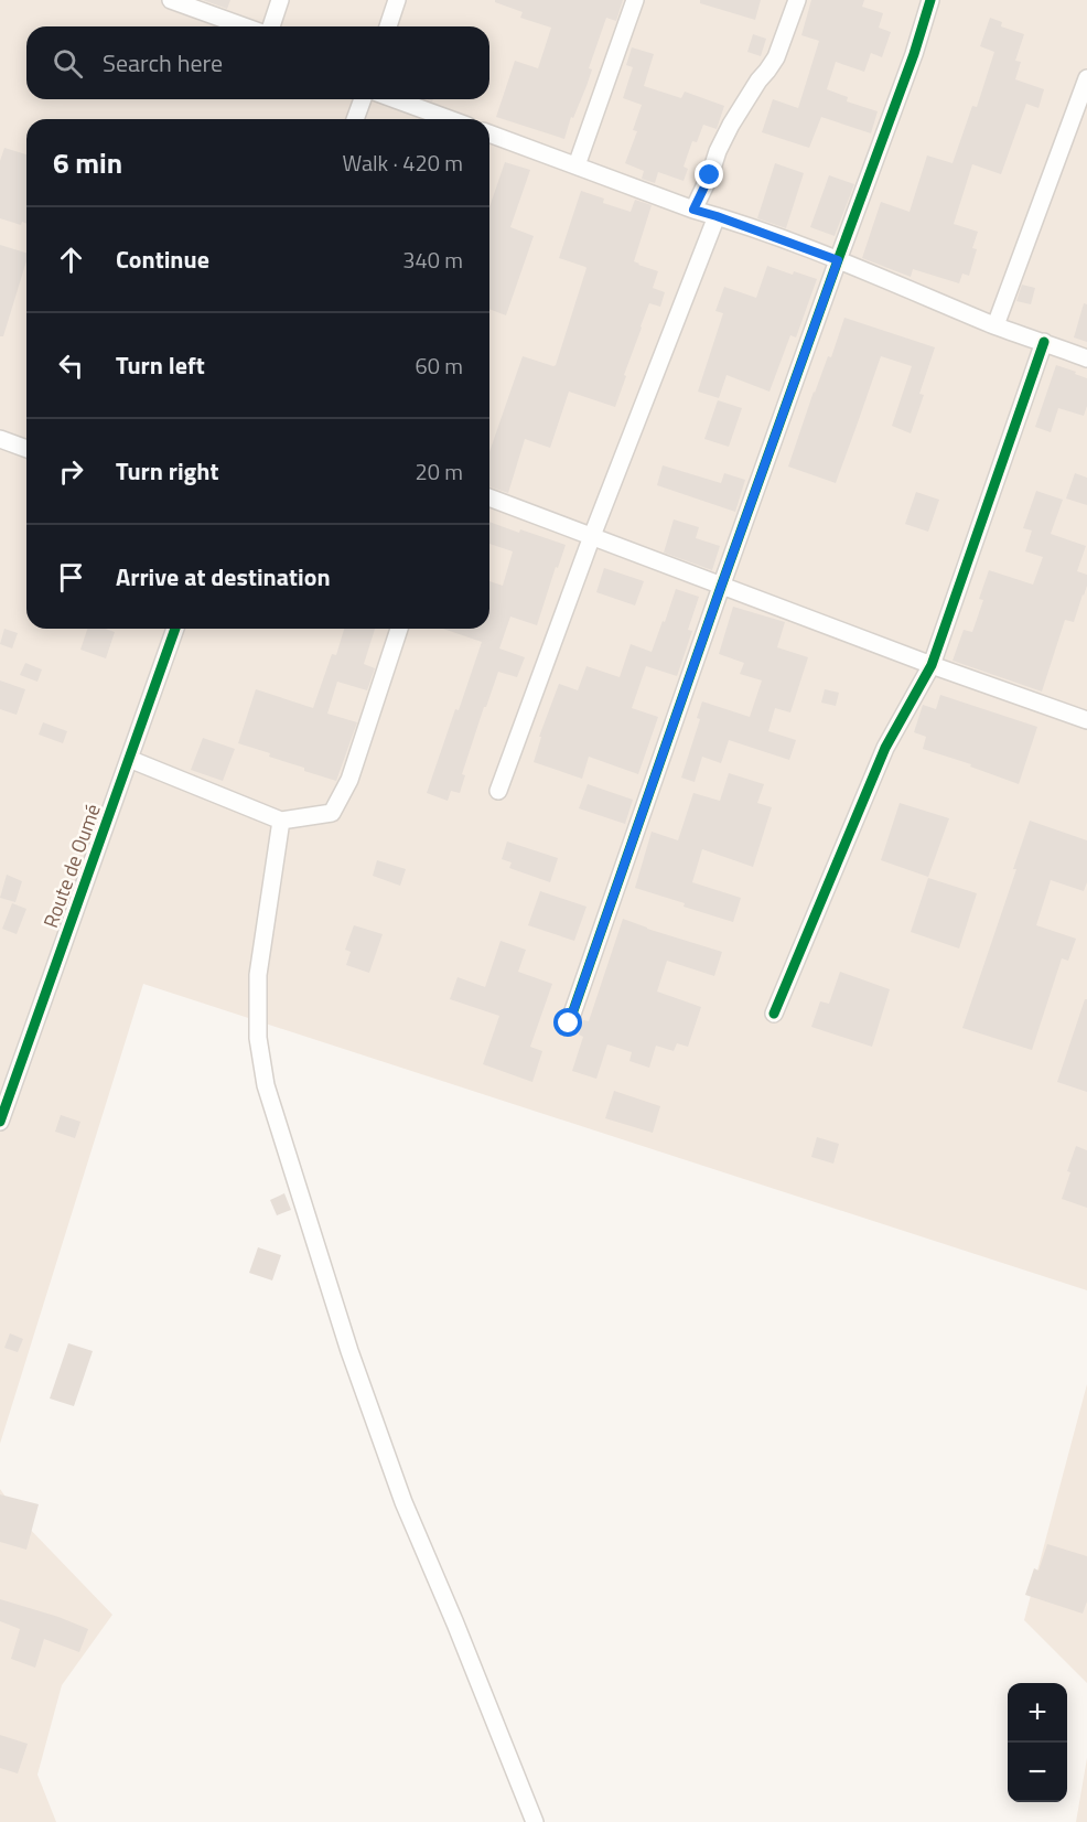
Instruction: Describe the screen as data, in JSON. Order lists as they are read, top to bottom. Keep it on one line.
{"streets":{"street":["Route de Oumé"]},"page":{"search":"Search here","heading":["6 min","Walk · 420 m"],"list":[["Continue","340 m"],["Turn left","60 m"],["Turn right","20 m"],"Arrive at destination"],"map_buttons":["+","−"]}}
